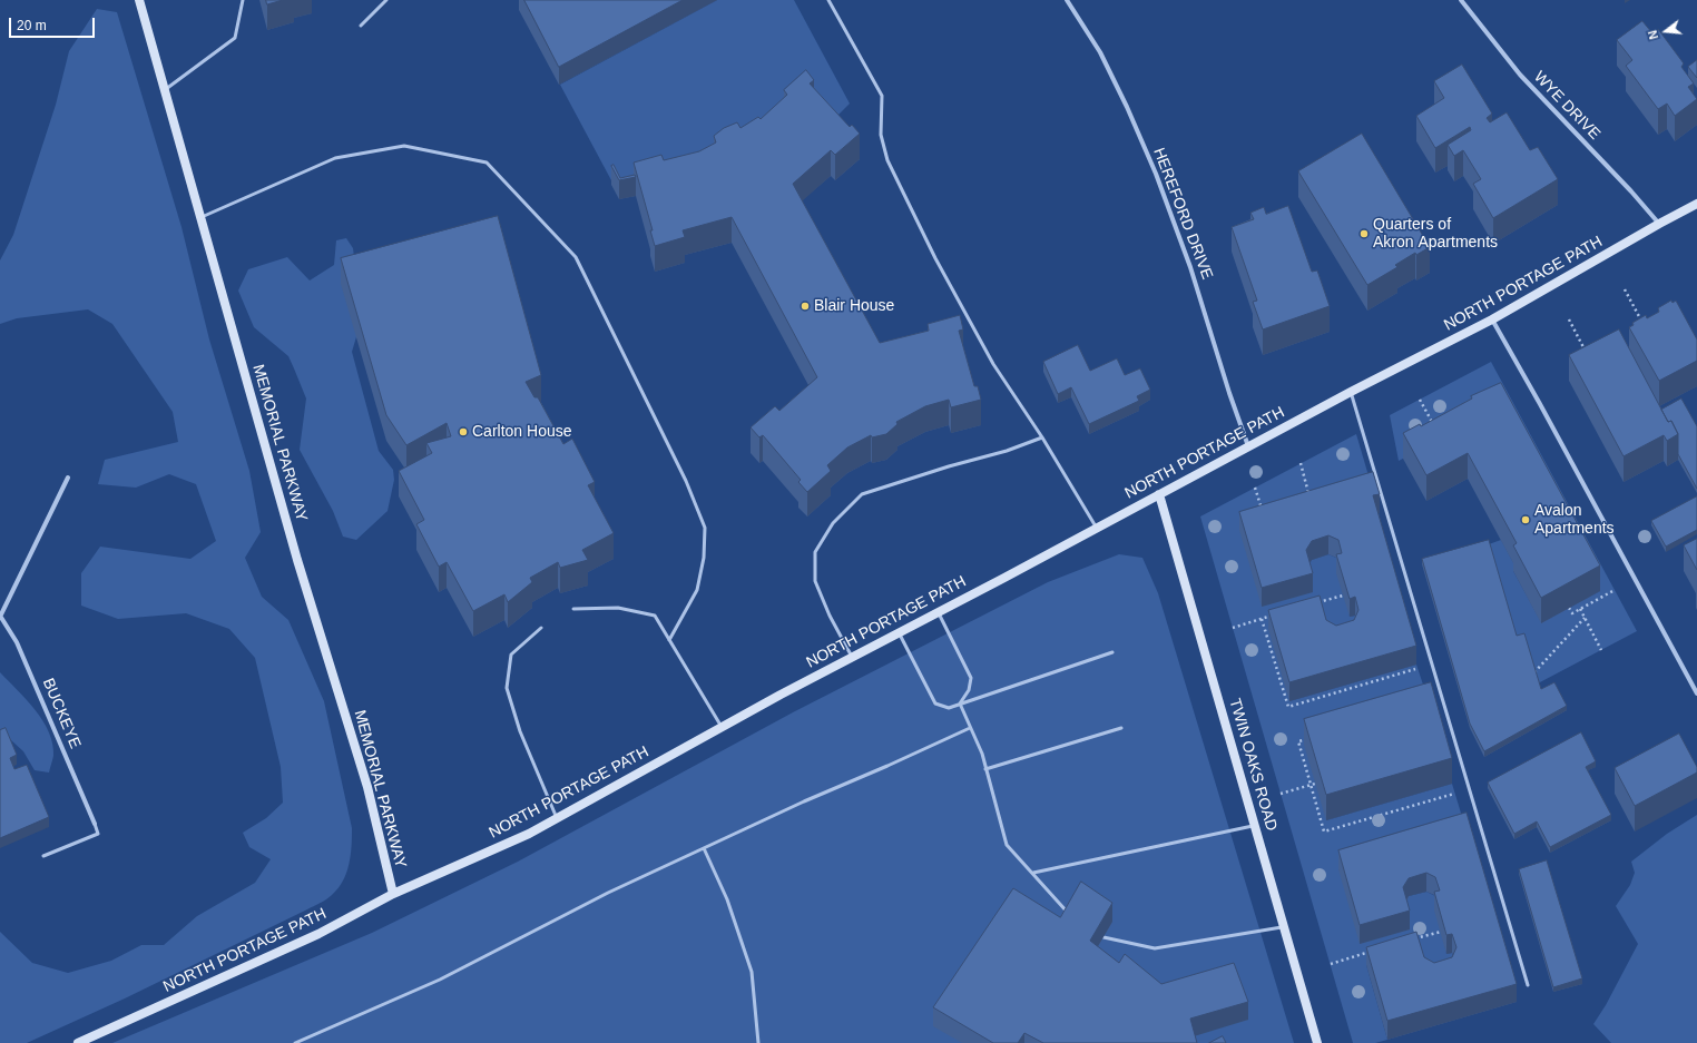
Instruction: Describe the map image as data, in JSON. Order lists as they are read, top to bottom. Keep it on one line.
{"streets":{"main road":["NORTH PORTAGE PATH","MEMORIAL PARKWAY","TWIN OAKS ROAD"],"street":["WYE DRIVE","HEREFORD DRIVE","BUCKEYE"]},"crossings":[["WYE DRIVE","NORTH PORTAGE PATH"],["HEREFORD DRIVE","NORTH PORTAGE PATH"],["NORTH PORTAGE PATH","MEMORIAL PARKWAY"],["NORTH PORTAGE PATH","TWIN OAKS ROAD"]],"places":["Quarters of Akron Apartments","Blair House","Carlton House","Avalon Apartments"],"scale_bar":"20 m","north":"left"}
